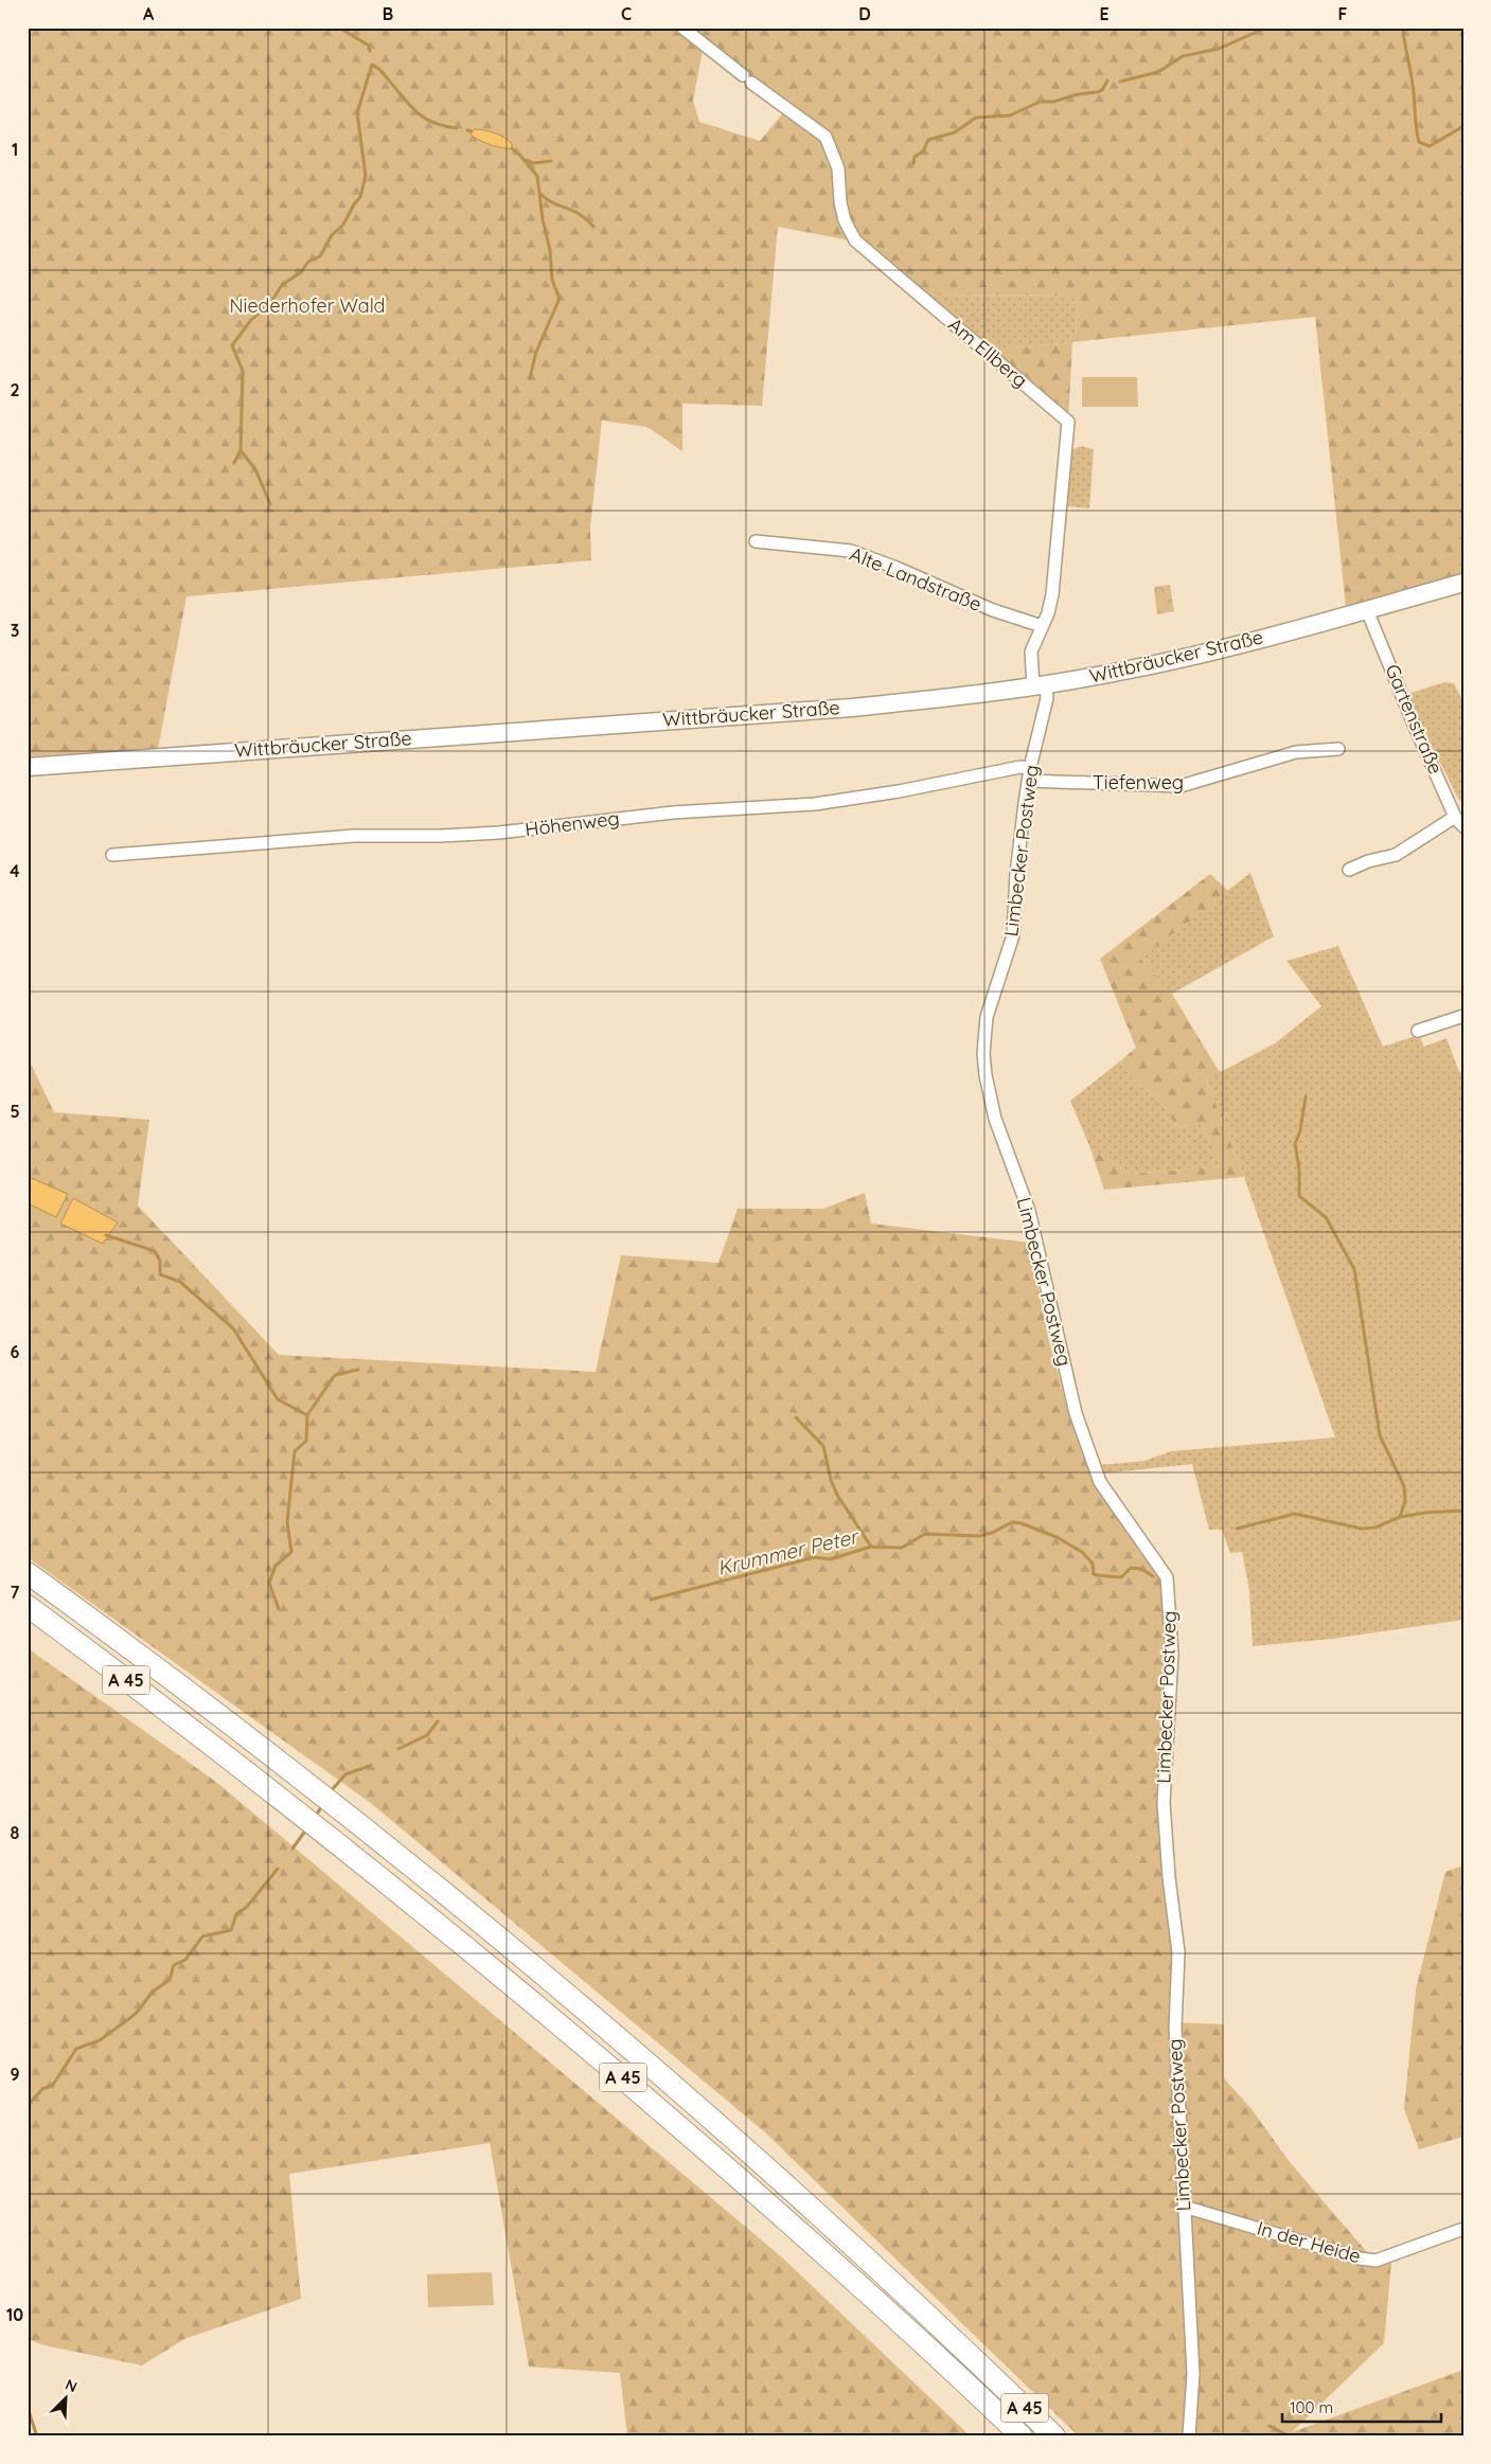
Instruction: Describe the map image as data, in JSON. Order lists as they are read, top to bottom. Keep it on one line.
{"streets":{"highway":["A 45"],"main road":["Wittbräucker Straße"],"street":["Am Ellberg","Alte Landstraße","Gartenstraße","Tiefenweg","Höhenweg","Limbecker Postweg","In der Heide"]},"crossings":[["Am Ellberg","Alte Landstraße"],["Am Ellberg","Wittbräucker Straße"],["Am Ellberg","Limbecker Postweg"],["Wittbräucker Straße","Gartenstraße"],["Wittbräucker Straße","Limbecker Postweg"],["Tiefenweg","Limbecker Postweg"],["Höhenweg","Limbecker Postweg"],["Limbecker Postweg","In der Heide"]],"water":["Krummer Peter"],"parks":["Niederhofer Wald"],"scale_bar":"100 m","north":"top right","grid":{"columns":["A","B","C","D","E","F"],"rows":["1","2","3","4","5","6","7","8","9","10"]}}
